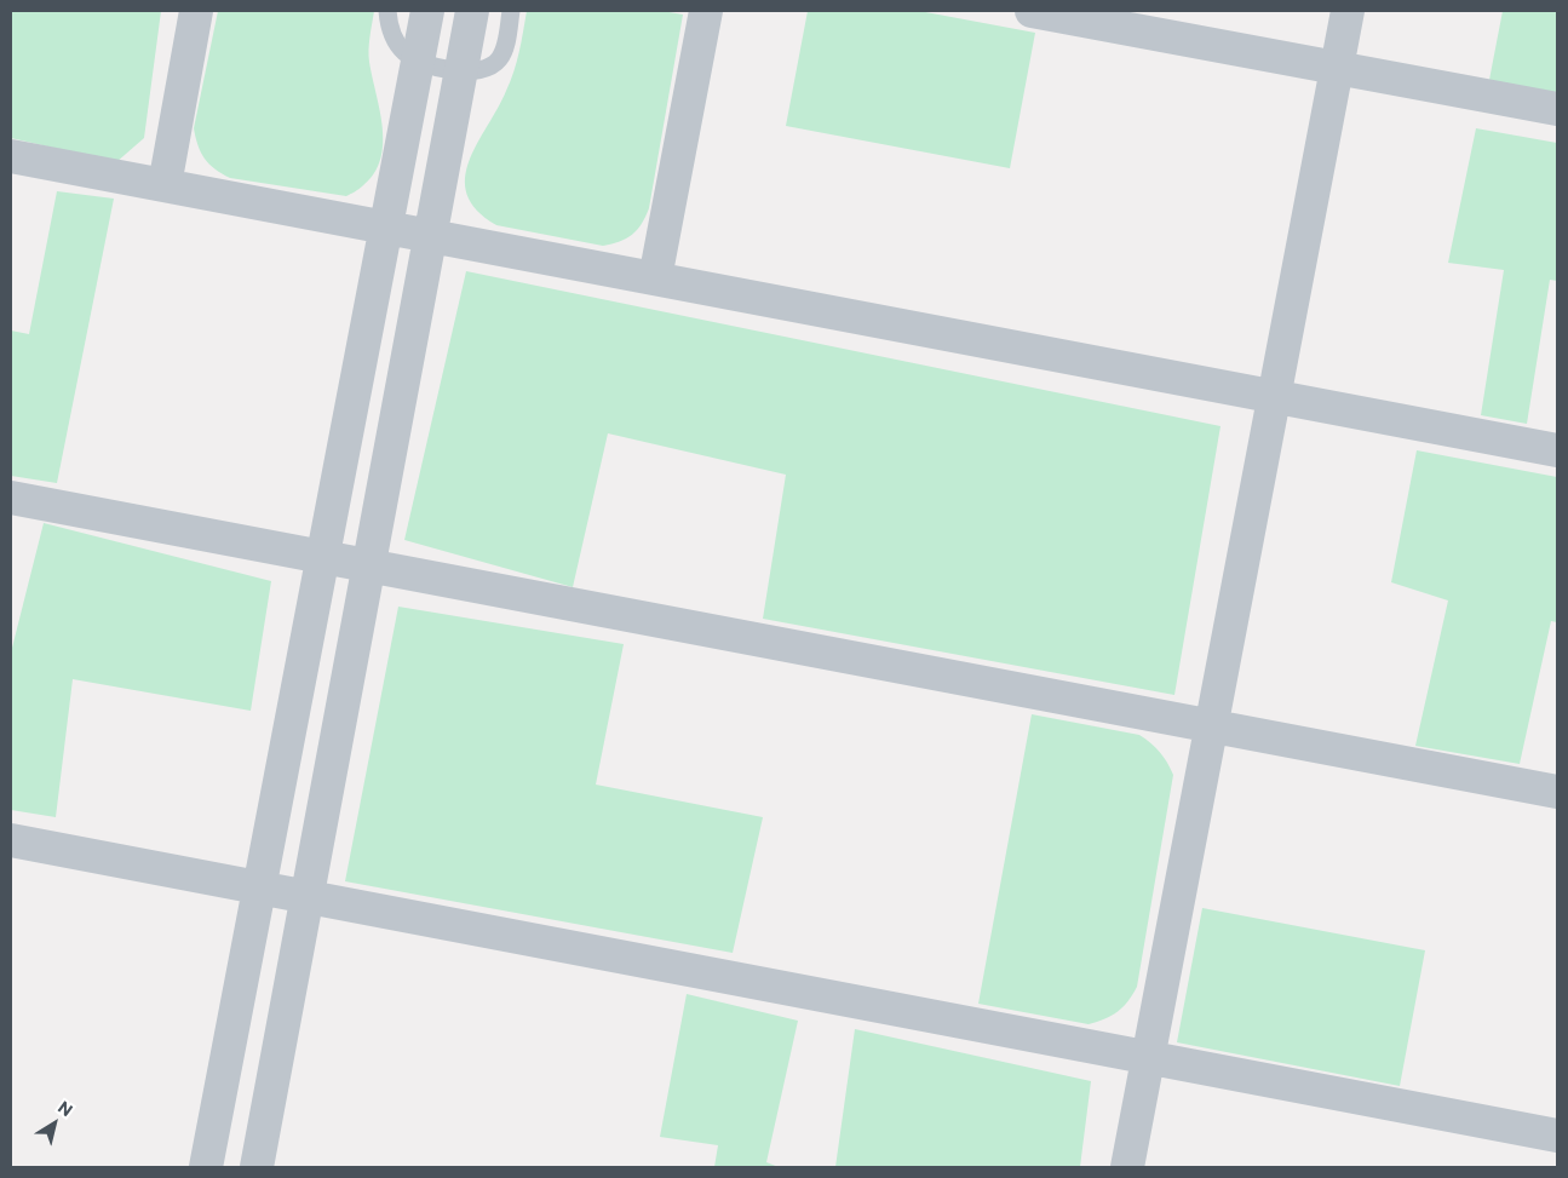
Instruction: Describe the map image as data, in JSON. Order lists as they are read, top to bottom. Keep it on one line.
{"north":"top right"}
